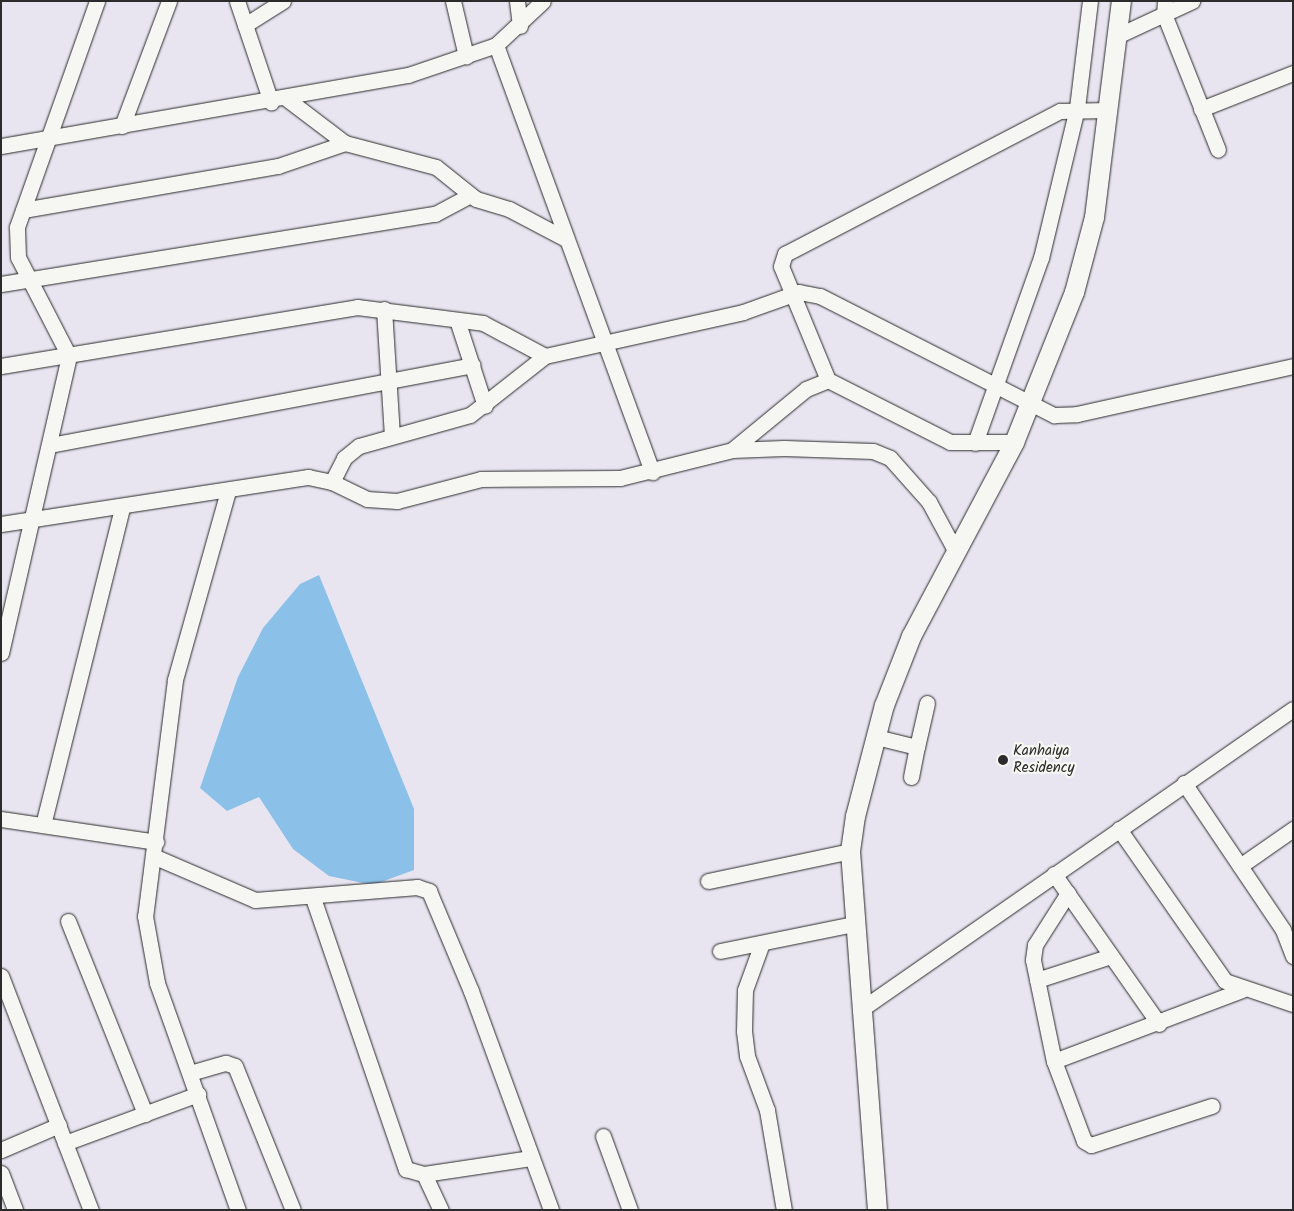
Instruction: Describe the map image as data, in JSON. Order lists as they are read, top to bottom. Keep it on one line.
{"places":["Kanhaiya Residency"]}
